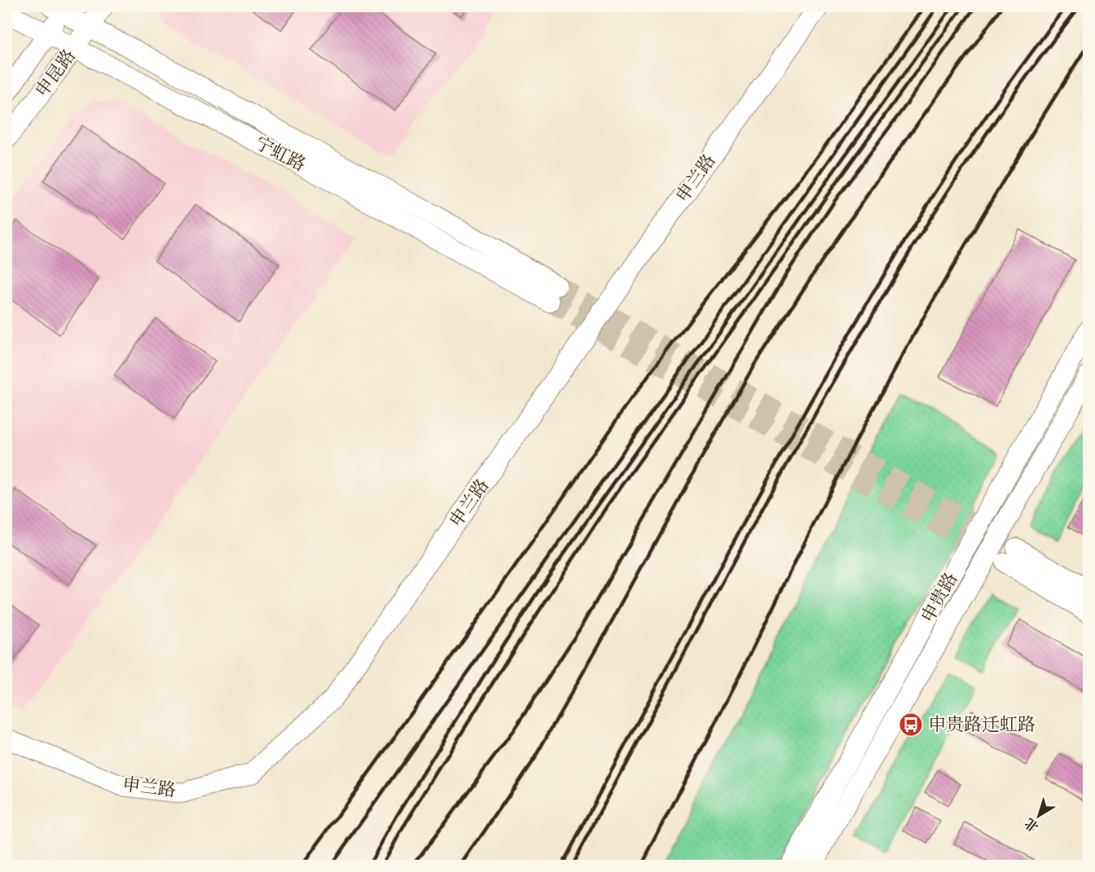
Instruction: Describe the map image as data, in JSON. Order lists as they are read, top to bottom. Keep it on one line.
{"streets":{"main road":["申昆路","宁虹路","申兰路","申贵路"]},"crossings":[["申昆路","宁虹路"]],"places":{"bus stop":["申贵路迁虹路"]},"north":"bottom left"}
